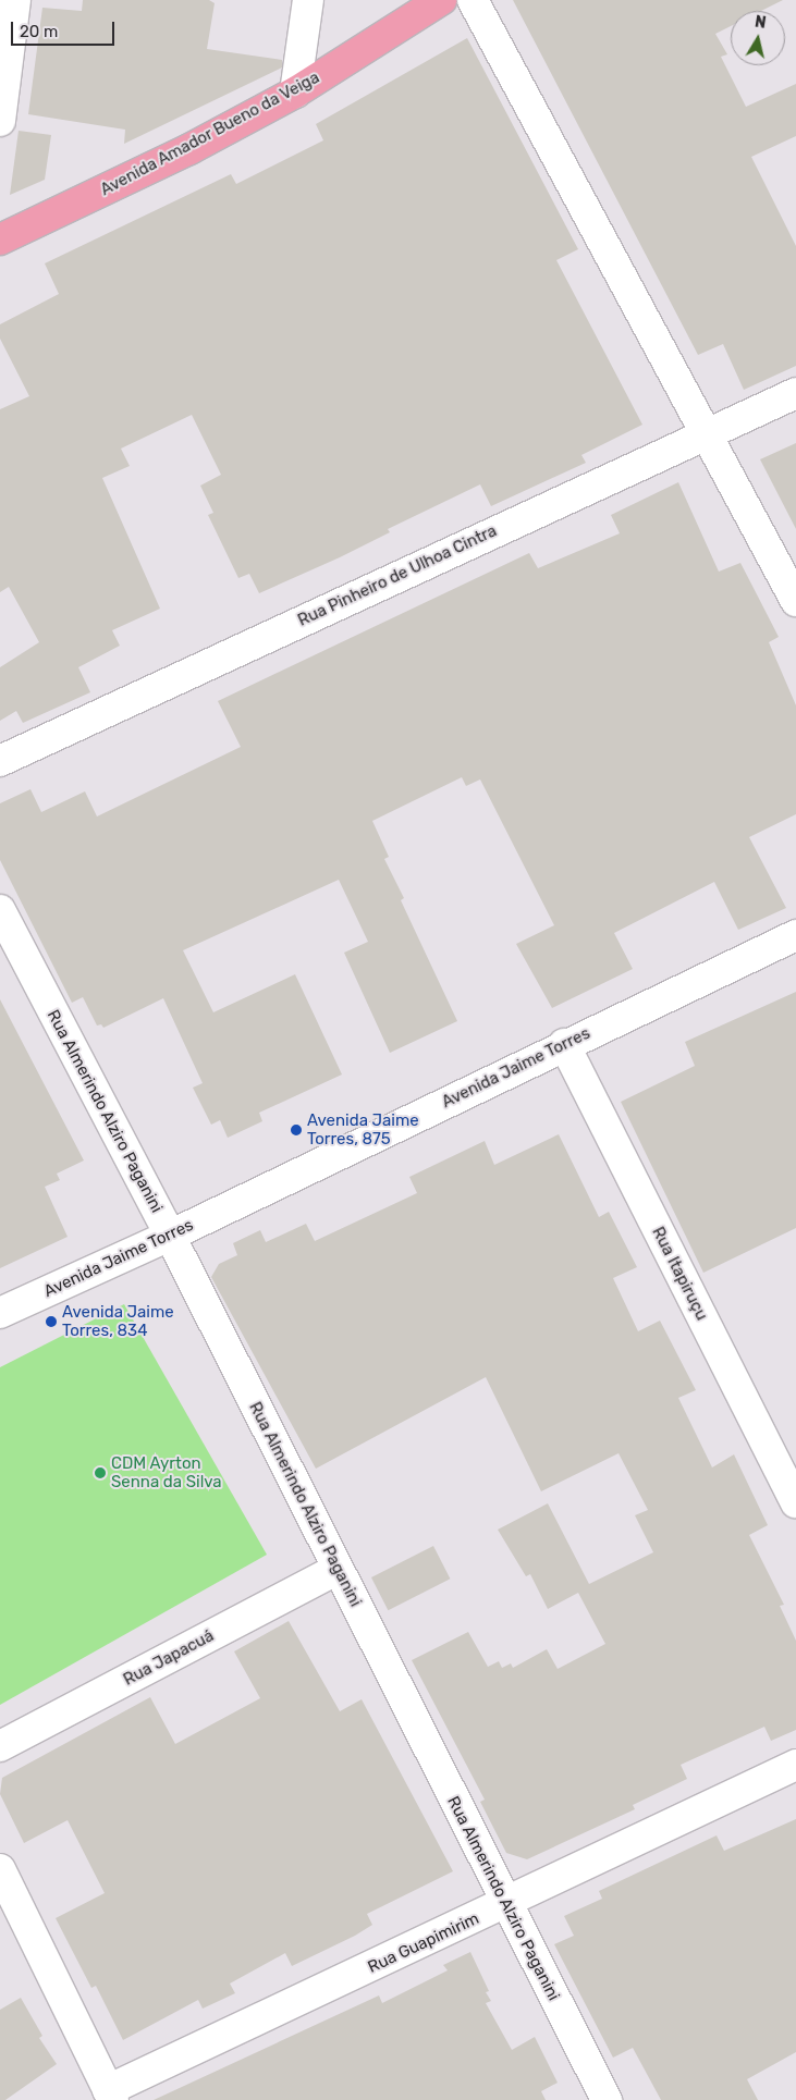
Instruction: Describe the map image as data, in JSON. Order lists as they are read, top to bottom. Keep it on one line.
{"streets":{"main road":["Avenida Amador Bueno da Veiga"],"street":["Rua Pinheiro de Ulhoa Cintra","Avenida Jaime Torres","Rua Almerindo Alziro Paganini","Rua Itapiruçu","Rua Japacuá","Rua Guapimirim"]},"crossings":[["Avenida Jaime Torres","Rua Almerindo Alziro Paganini"],["Avenida Jaime Torres","Rua Itapiruçu"],["Rua Almerindo Alziro Paganini","Rua Japacuá"],["Rua Almerindo Alziro Paganini","Rua Guapimirim"]],"places":["Avenida Jaime Torres, 875","Avenida Jaime Torres, 834","CDM Ayrton Senna da Silva"],"scale_bar":"20 m","north":"top"}
